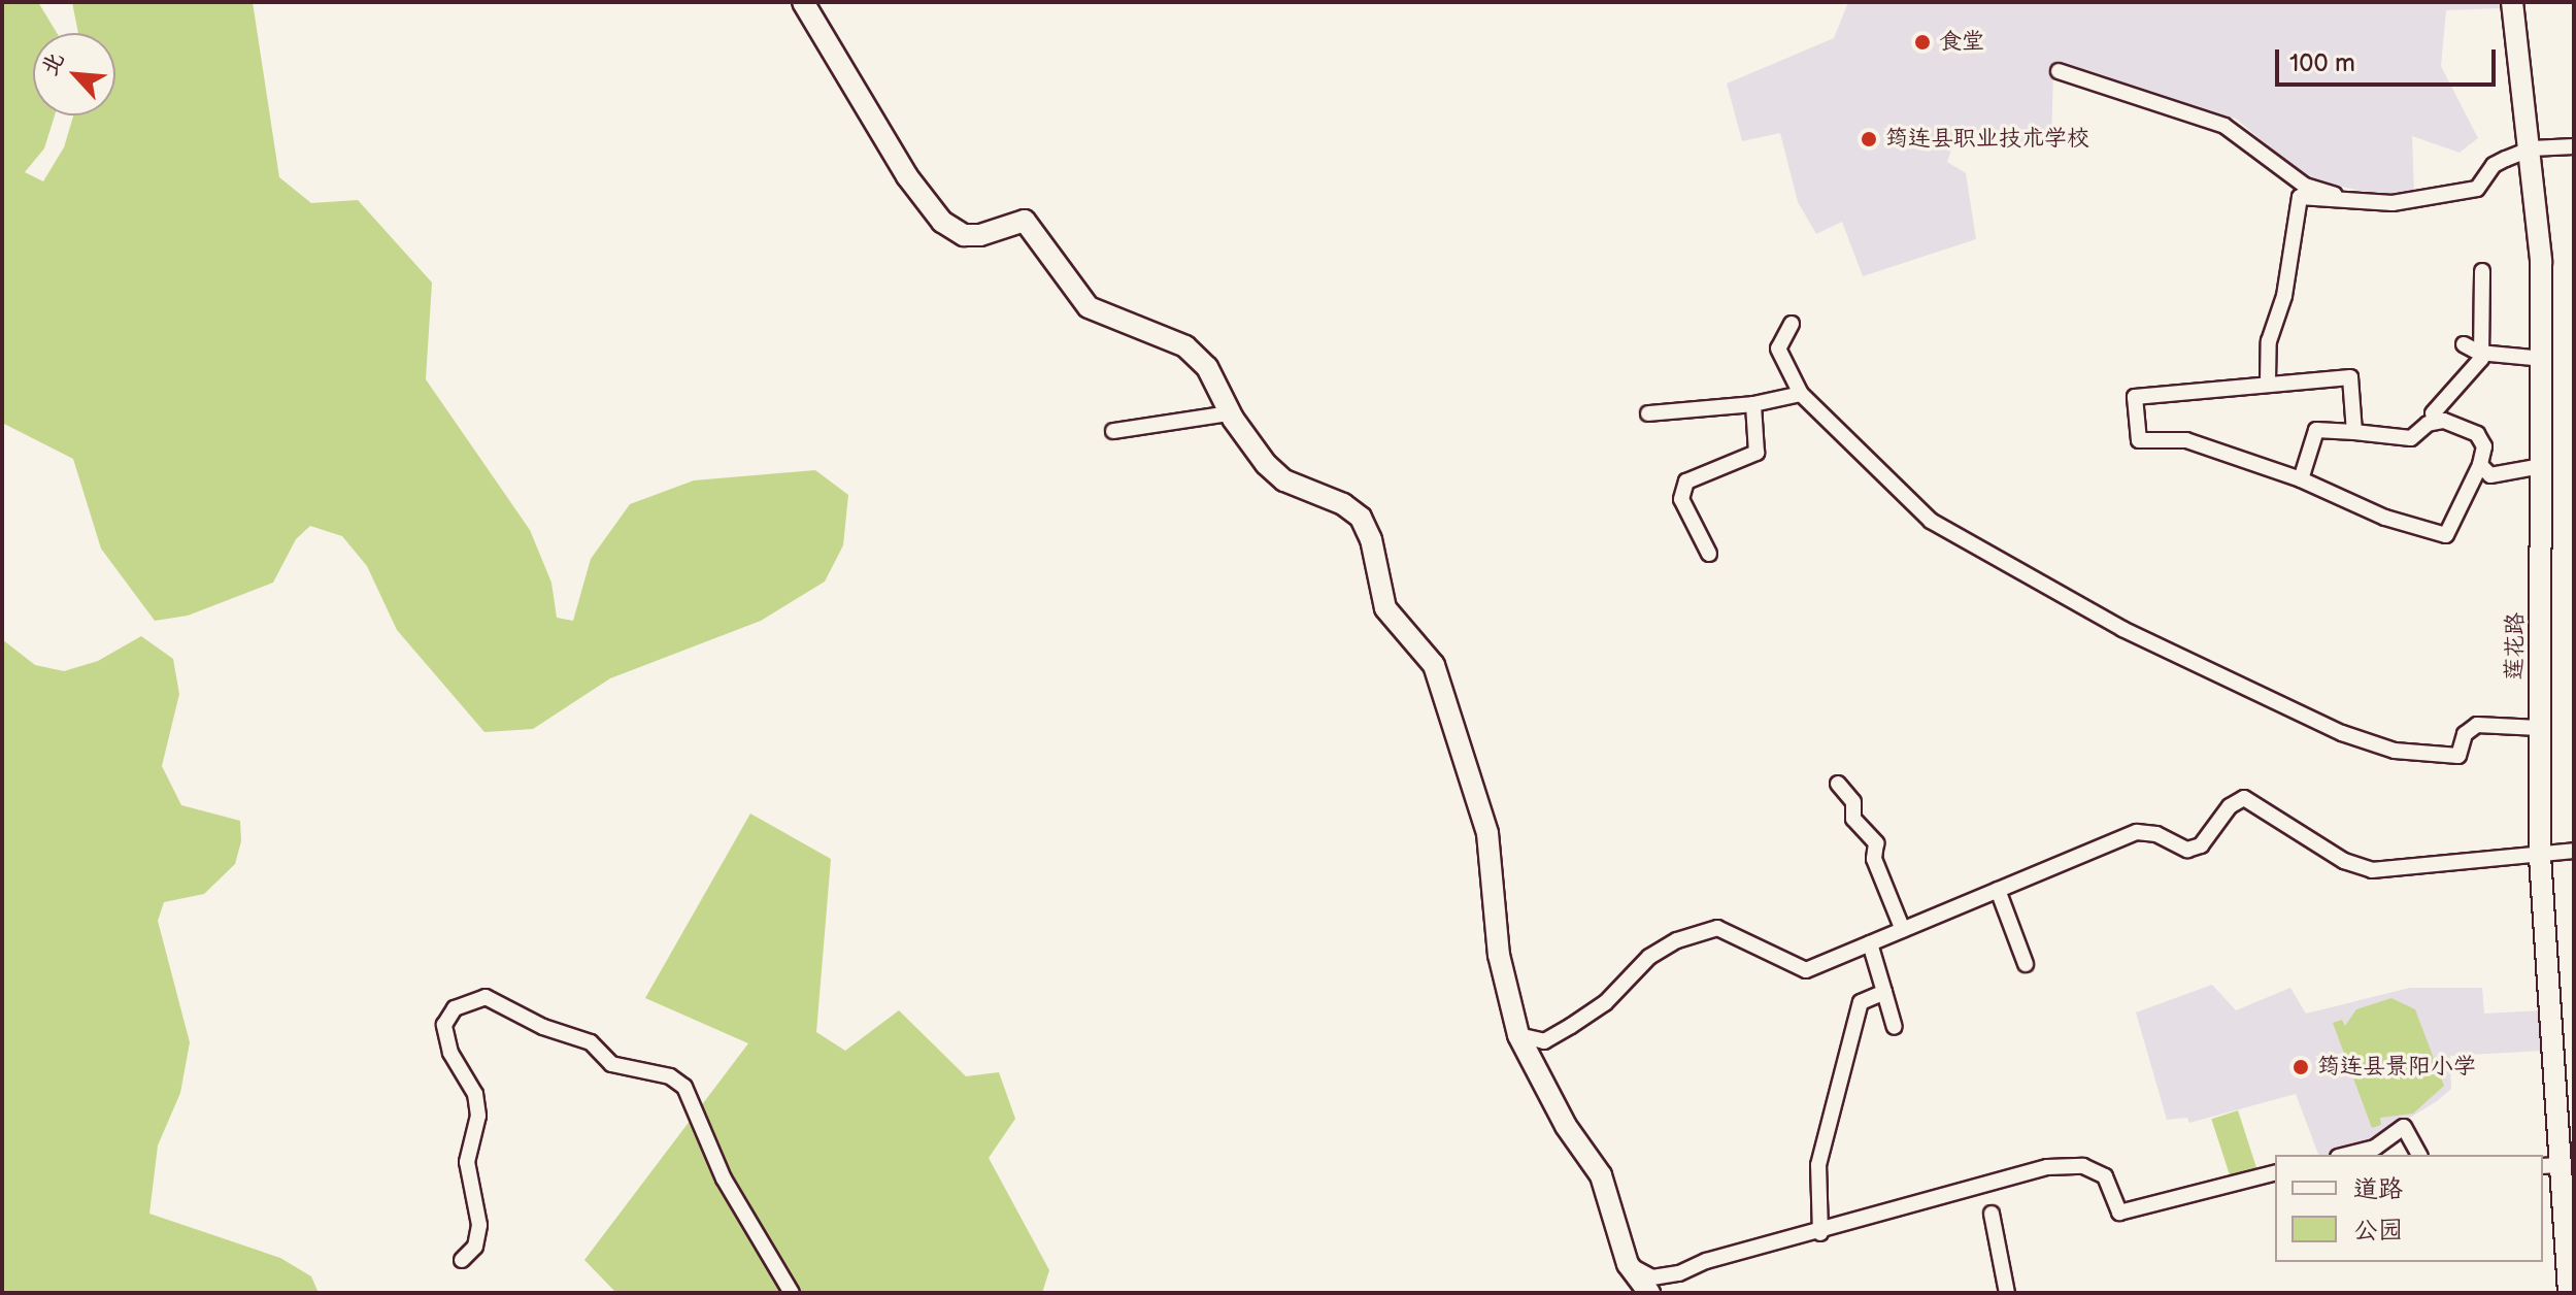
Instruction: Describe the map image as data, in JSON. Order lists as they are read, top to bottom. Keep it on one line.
{"streets":{"street":["莲花路"]},"places":["食堂","筠连县职业技术学校","筠连县景阳小学"],"legend":["道路","公园"],"scale_bar":"100 m","north":"top left"}
